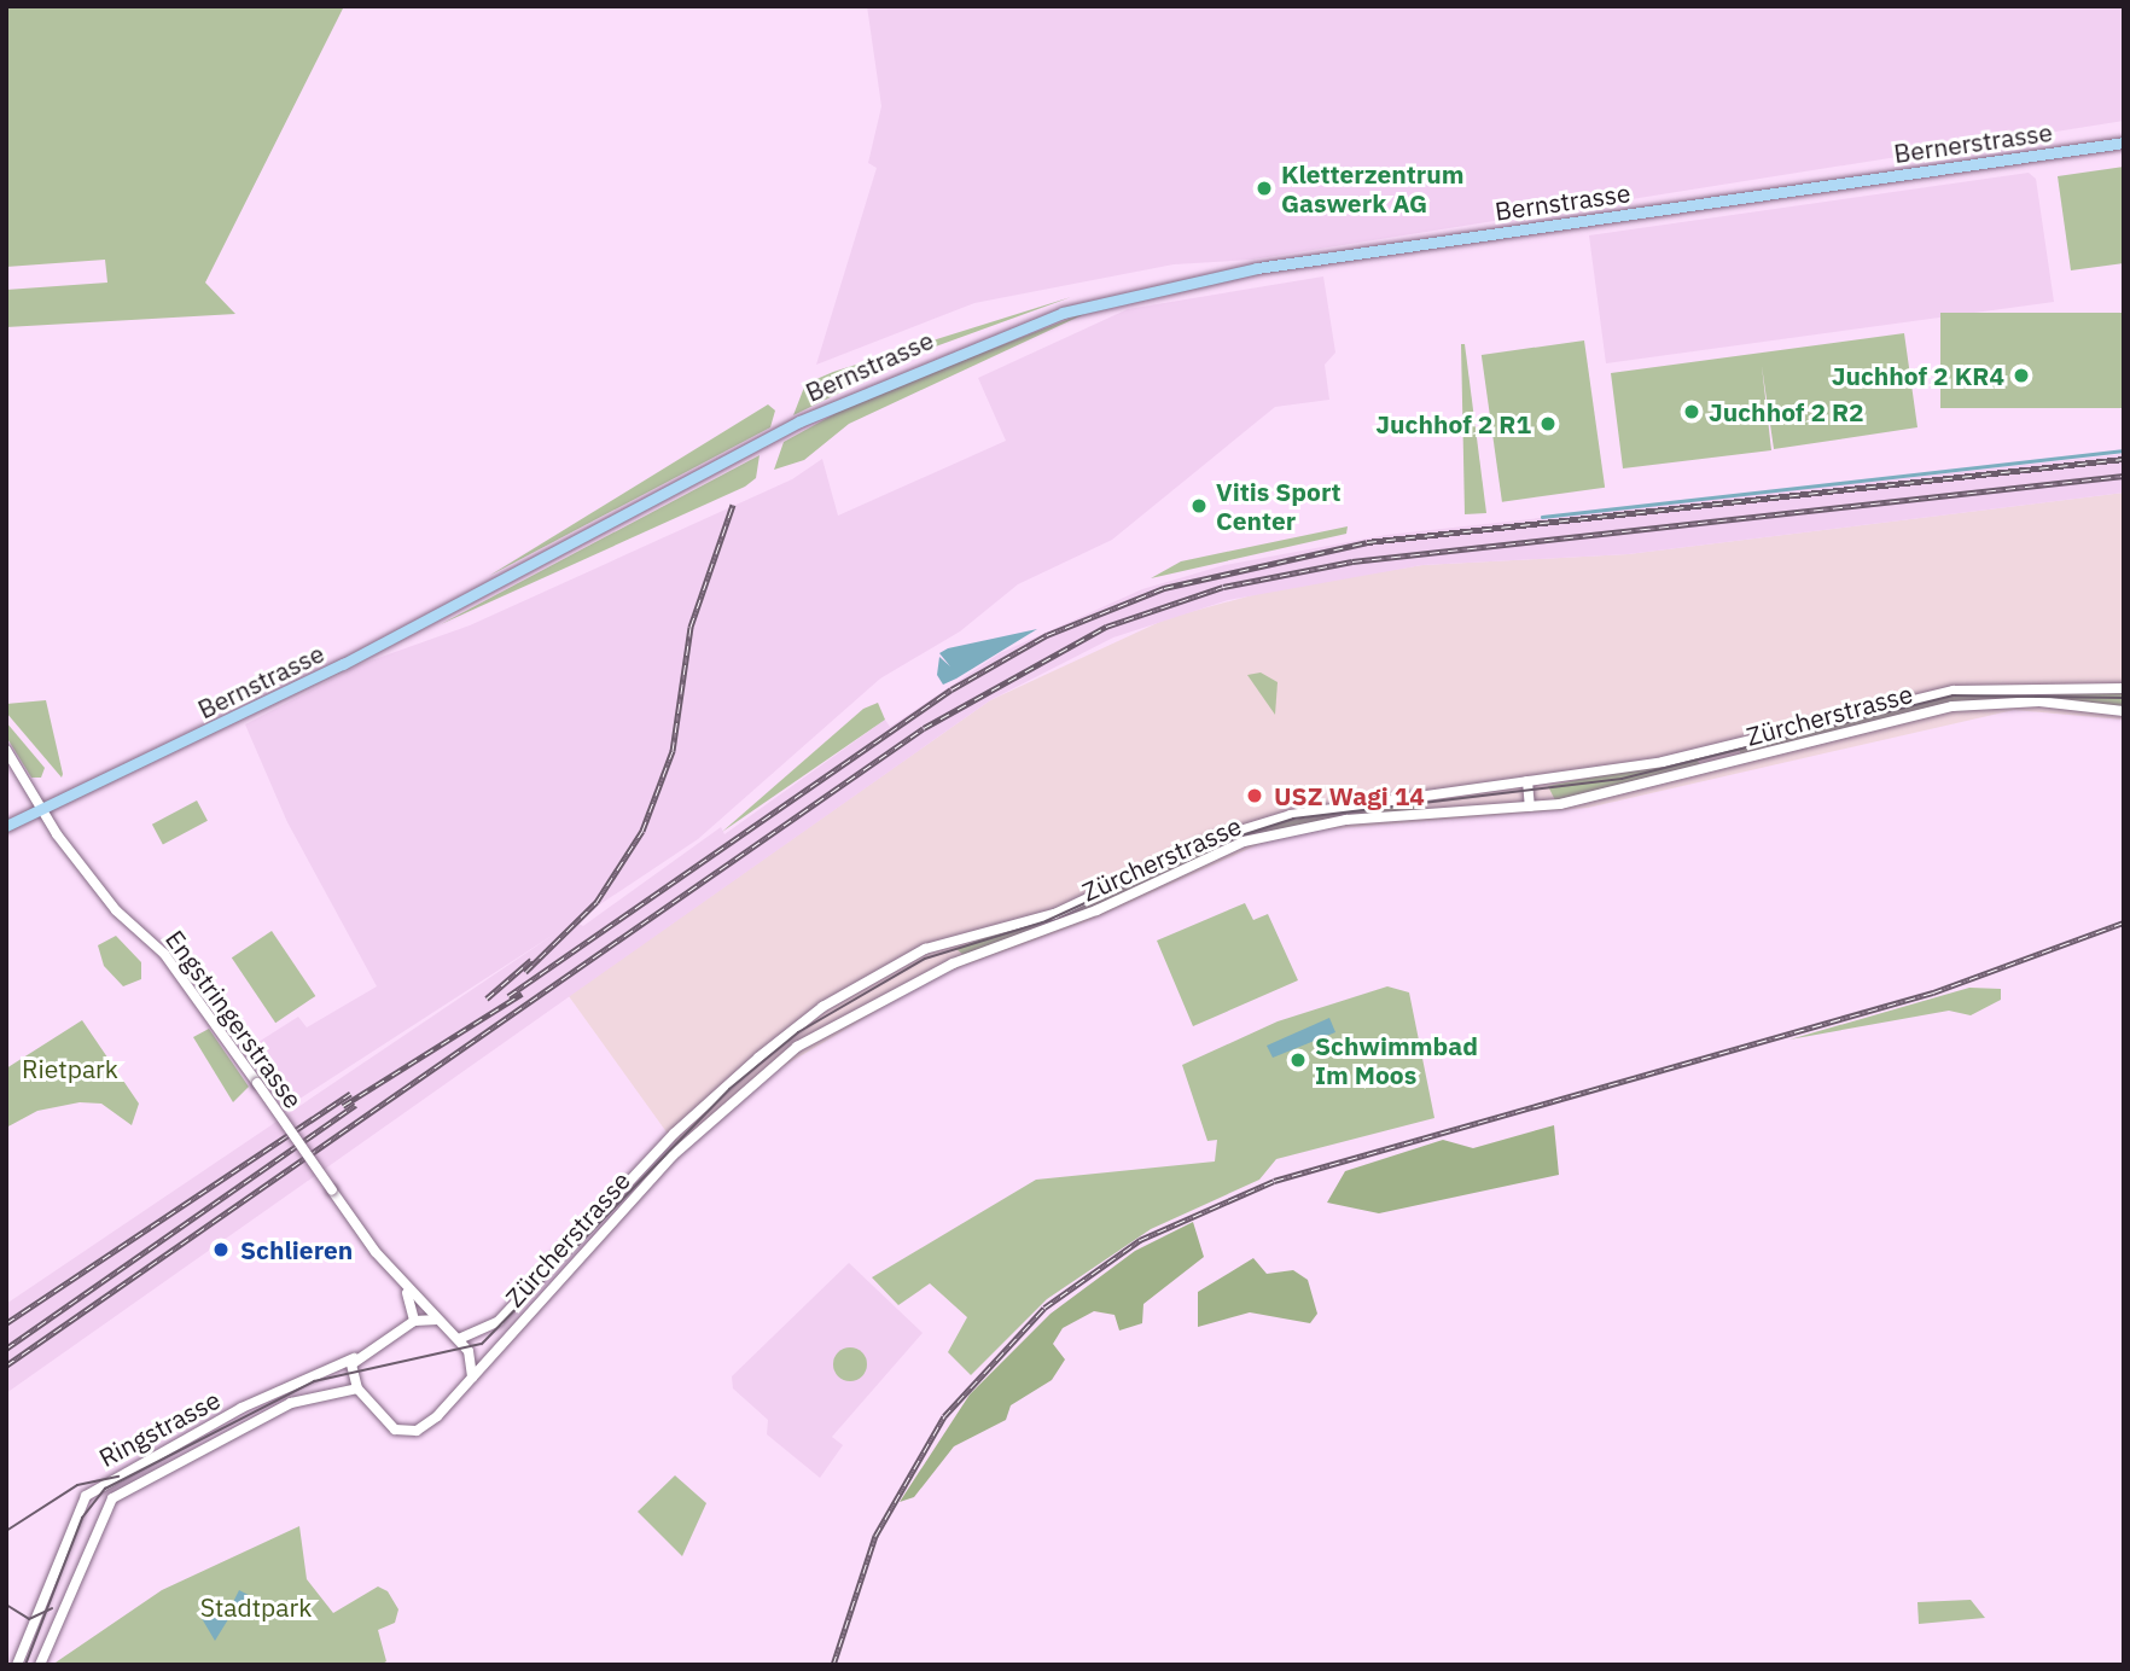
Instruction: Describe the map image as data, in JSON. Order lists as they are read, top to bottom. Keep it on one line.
{"streets":{"main road":["Bernerstrasse","Bernstrasse","Zürcherstrasse","Engstringerstrasse","Ringstrasse"]},"crossings":[["Bernerstrasse","Bernstrasse"],["Bernstrasse","Engstringerstrasse"],["Zürcherstrasse","Engstringerstrasse"],["Zürcherstrasse","Ringstrasse"],["Engstringerstrasse","Ringstrasse"]],"parks":["Rietpark","Stadtpark"],"places":["Kletterzentrum Gaswerk AG","Juchhof 2 KR4","Juchhof 2 R2","Juchhof 2 R1","Vitis Sport Center","USZ Wagi 14","Schwimmbad Im Moos","Schlieren"]}
